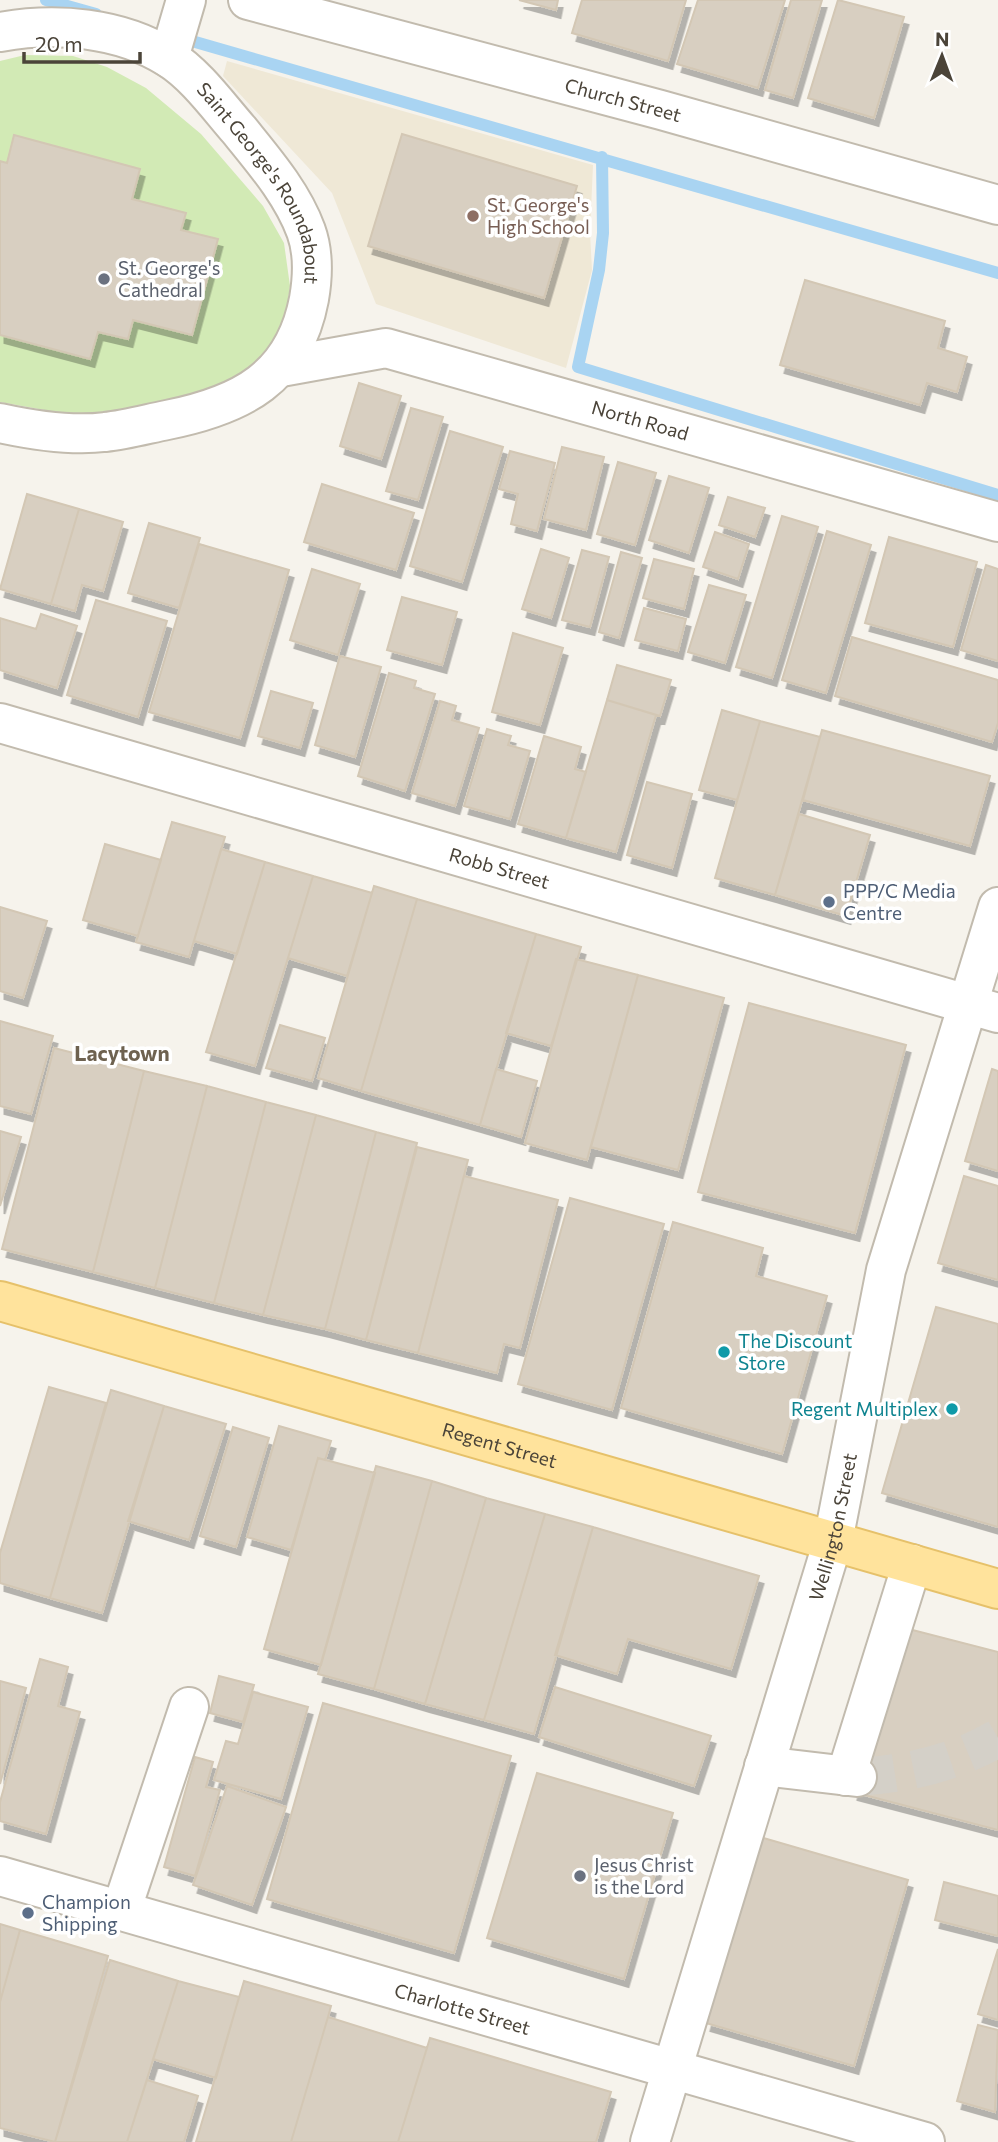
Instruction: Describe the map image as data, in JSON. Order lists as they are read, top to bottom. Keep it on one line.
{"streets":{"main road":["Regent Street"],"street":["Church Street","Saint George's Roundabout","North Road","Robb Street","Wellington Street","Charlotte Street"]},"crossings":[["Saint George's Roundabout","North Road"],["Robb Street","Wellington Street"],["Regent Street","Wellington Street"],["Wellington Street","Charlotte Street"]],"districts":["Lacytown"],"places":["St. George's High School","St. George's Cathedral","PPP/C Media Centre","The Discount Store","Regent Multiplex","Jesus Christ is the Lord","Champion Shipping"],"scale_bar":"20 m","north":"top"}
